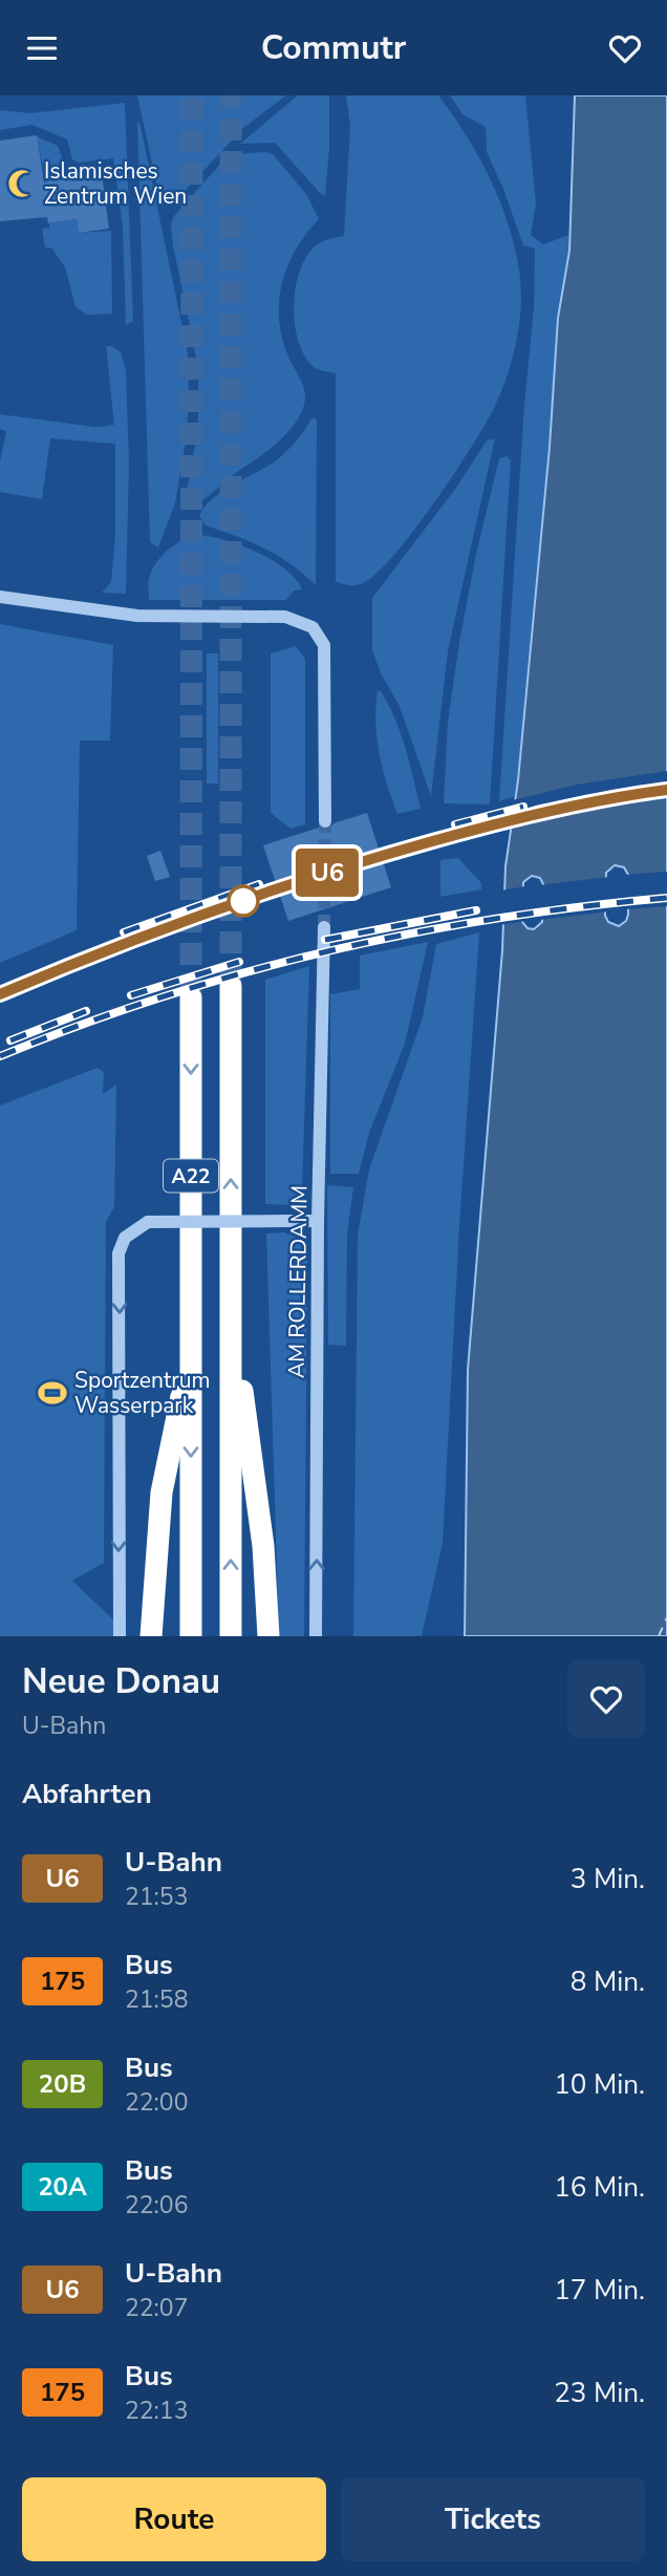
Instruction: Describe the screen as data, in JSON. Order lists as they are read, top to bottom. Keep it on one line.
{"streets":{"highway":["A22"],"street":["AM ROLLERDAMM"]},"one_way":["AM ROLLERDAMM"],"places":{"mosque":["Islamisches Zentrum Wien"],"sports":["Sportzentrum Wasserpark"]},"lines":["metro line U6"],"page":{"header":"Commutr","on_map":"U6","heading":[["Neue Donau","U-Bahn"],"Abfahrten"],"list":[{"mark":"U6","name":"U-Bahn","note":"21:53","value":"3 Min."},{"mark":"175","name":"Bus","note":"21:58","value":"8 Min."},{"mark":"20B","name":"Bus","note":"22:00","value":"10 Min."},{"mark":"20A","name":"Bus","note":"22:06","value":"16 Min."},{"mark":"U6","name":"U-Bahn","note":"22:07","value":"17 Min."},{"mark":"175","name":"Bus","note":"22:13","value":"23 Min."}],"buttons":["Route","Tickets"]}}
